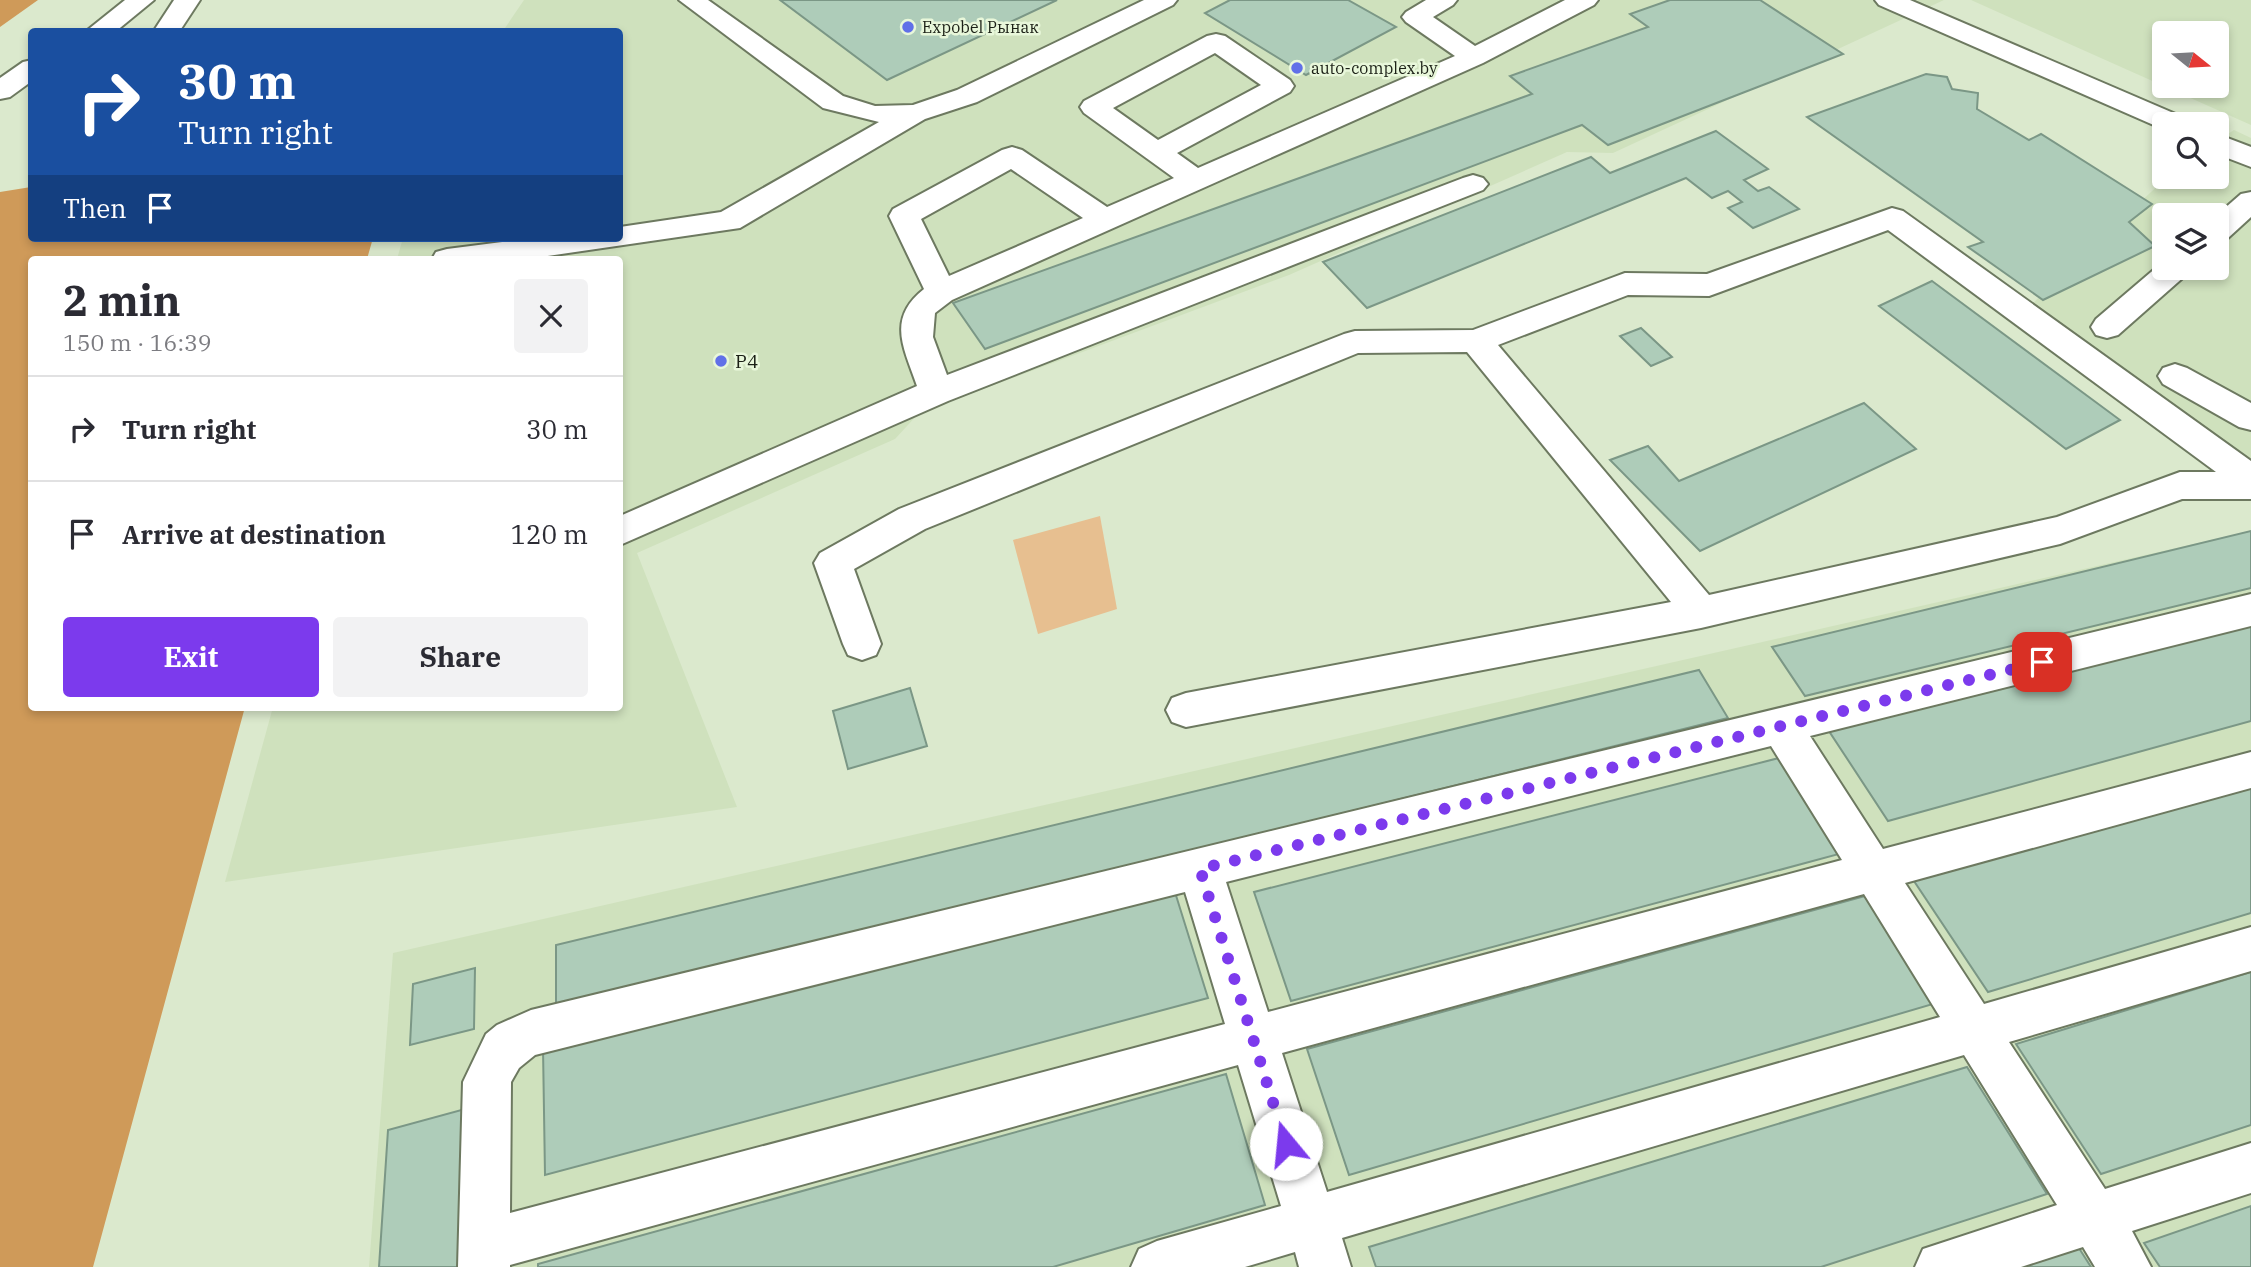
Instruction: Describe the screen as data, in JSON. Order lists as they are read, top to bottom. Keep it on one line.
{"places":["Expobel Рынак","auto-complex.by","P4"],"north":"right","page":{"turn":["30 m","Turn right"],"then":"Then","heading":["2 min","150 m · 16:39"],"list":[{"name":"Turn right","value":"30 m"},{"name":"Arrive at destination","value":"120 m"}],"buttons":["Exit","Share"]}}
